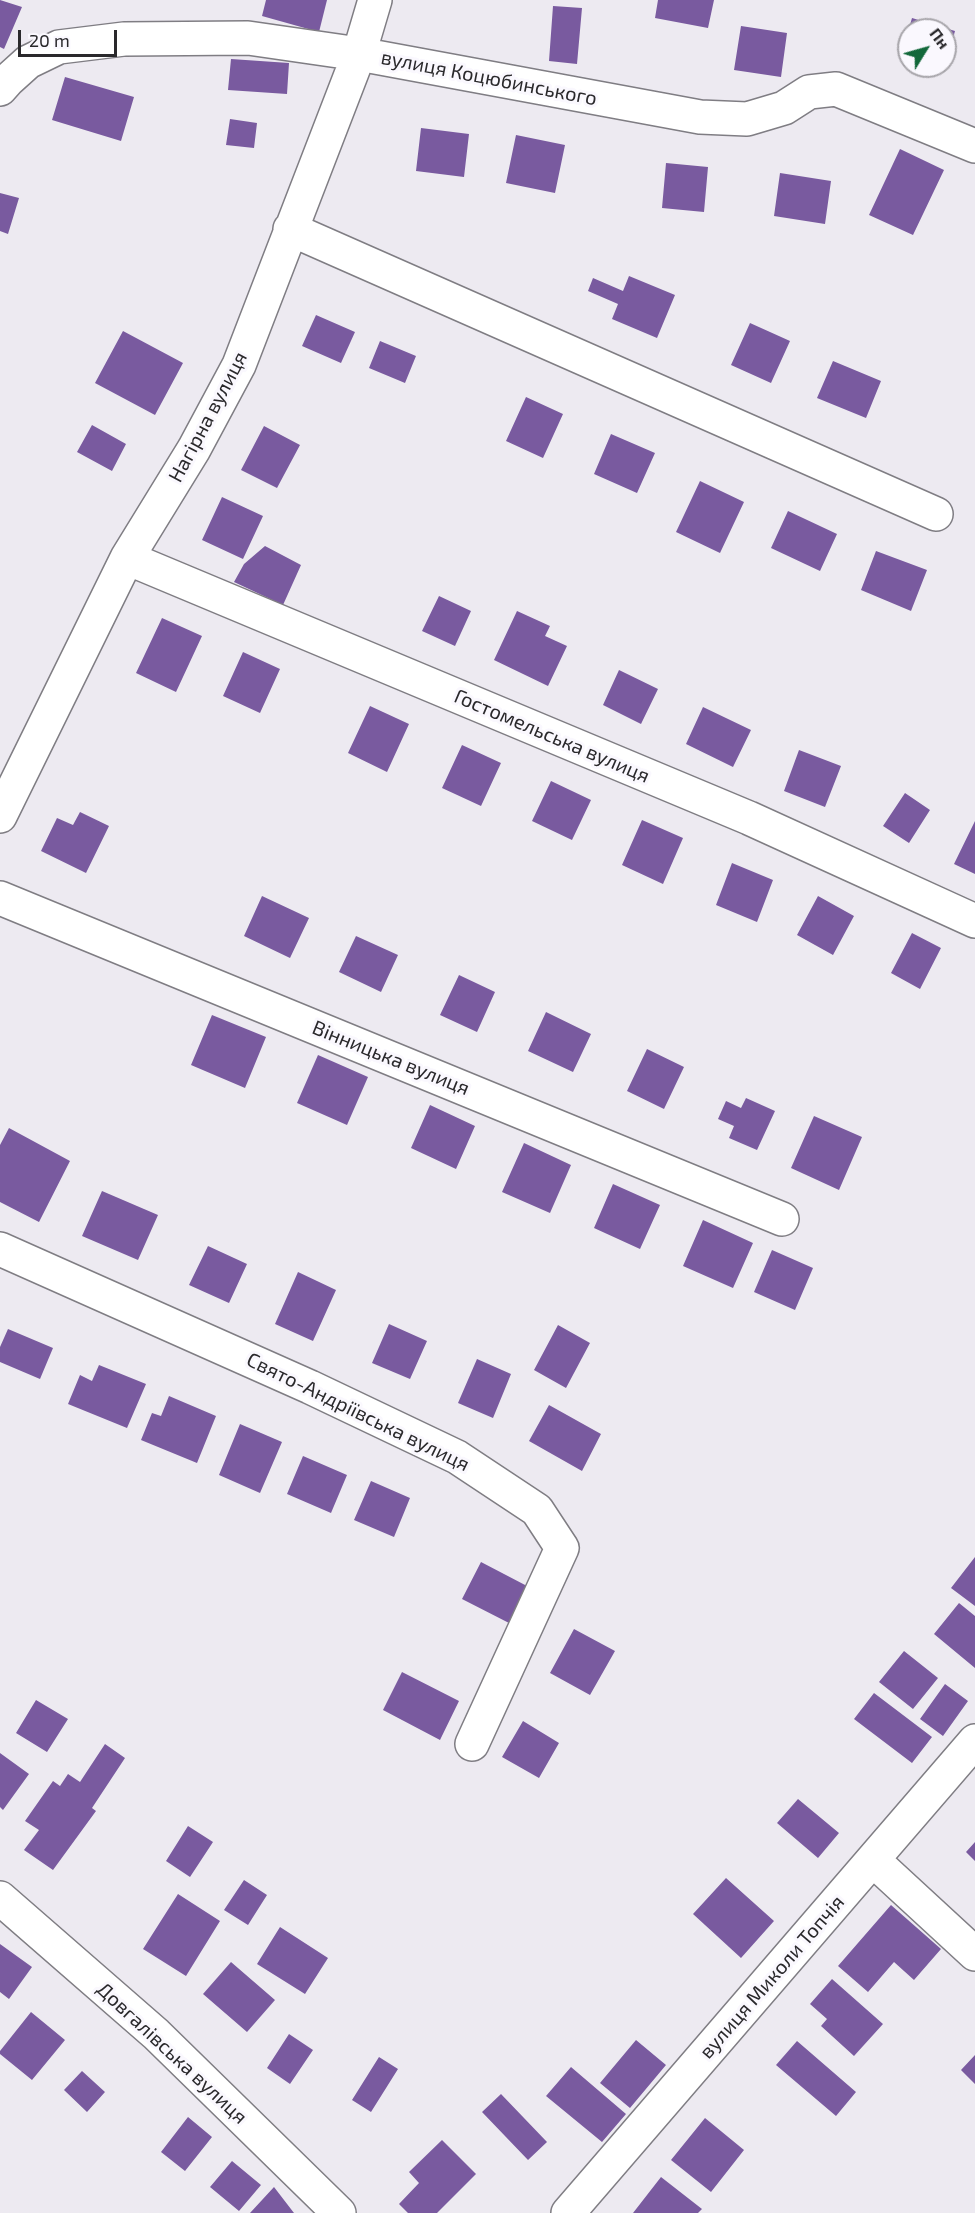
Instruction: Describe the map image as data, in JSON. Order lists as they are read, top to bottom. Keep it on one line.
{"streets":{"street":["вулиця Коцюбинського","Нагірна вулиця","Гостомельська вулиця","Вінницька вулиця","Свято-Андріївська вулиця","вулиця Миколи Топчія","Довгалівська вулиця"]},"crossings":[["вулиця Коцюбинського","Нагірна вулиця"],["Нагірна вулиця","Гостомельська вулиця"]],"scale_bar":"20 m","north":"top right"}
